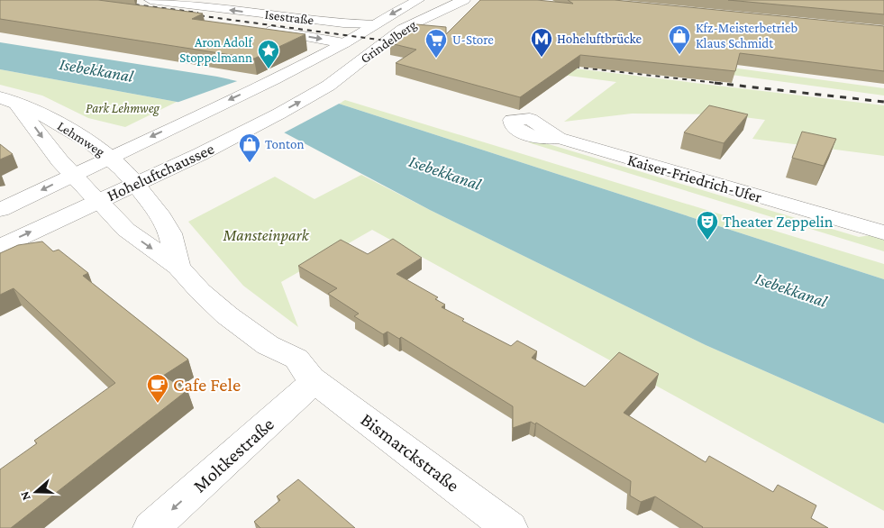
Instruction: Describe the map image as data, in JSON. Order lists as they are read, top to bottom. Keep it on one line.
{"streets":{"street":["Isestraße","Grindelberg","Lehmweg","Hoheluftchaussee","Kaiser-Friedrich-Ufer","Bismarckstraße","Moltkestraße"]},"crossings":[["Isestraße","Grindelberg"],["Grindelberg","Lehmweg"],["Grindelberg","Hoheluftchaussee"],["Lehmweg","Hoheluftchaussee"],["Lehmweg","Bismarckstraße"],["Hoheluftchaussee","Bismarckstraße"],["Bismarckstraße","Moltkestraße"]],"one_way":["Hoheluftchaussee","Moltkestraße"],"water":["Isebekkanal"],"parks":["Park Lehmweg","Mansteinpark"],"places":{"shop":["Kfz-Meisterbetrieb Klaus Schmidt","Tonton"],"metro station":["Hoheluftbrücke"],"supermarket":["U-Store"],"place":["Aron Adolf Stoppelmann"],"theatre":["Theater Zeppelin"],"cafe":["Cafe Fele"]},"north":"left"}
